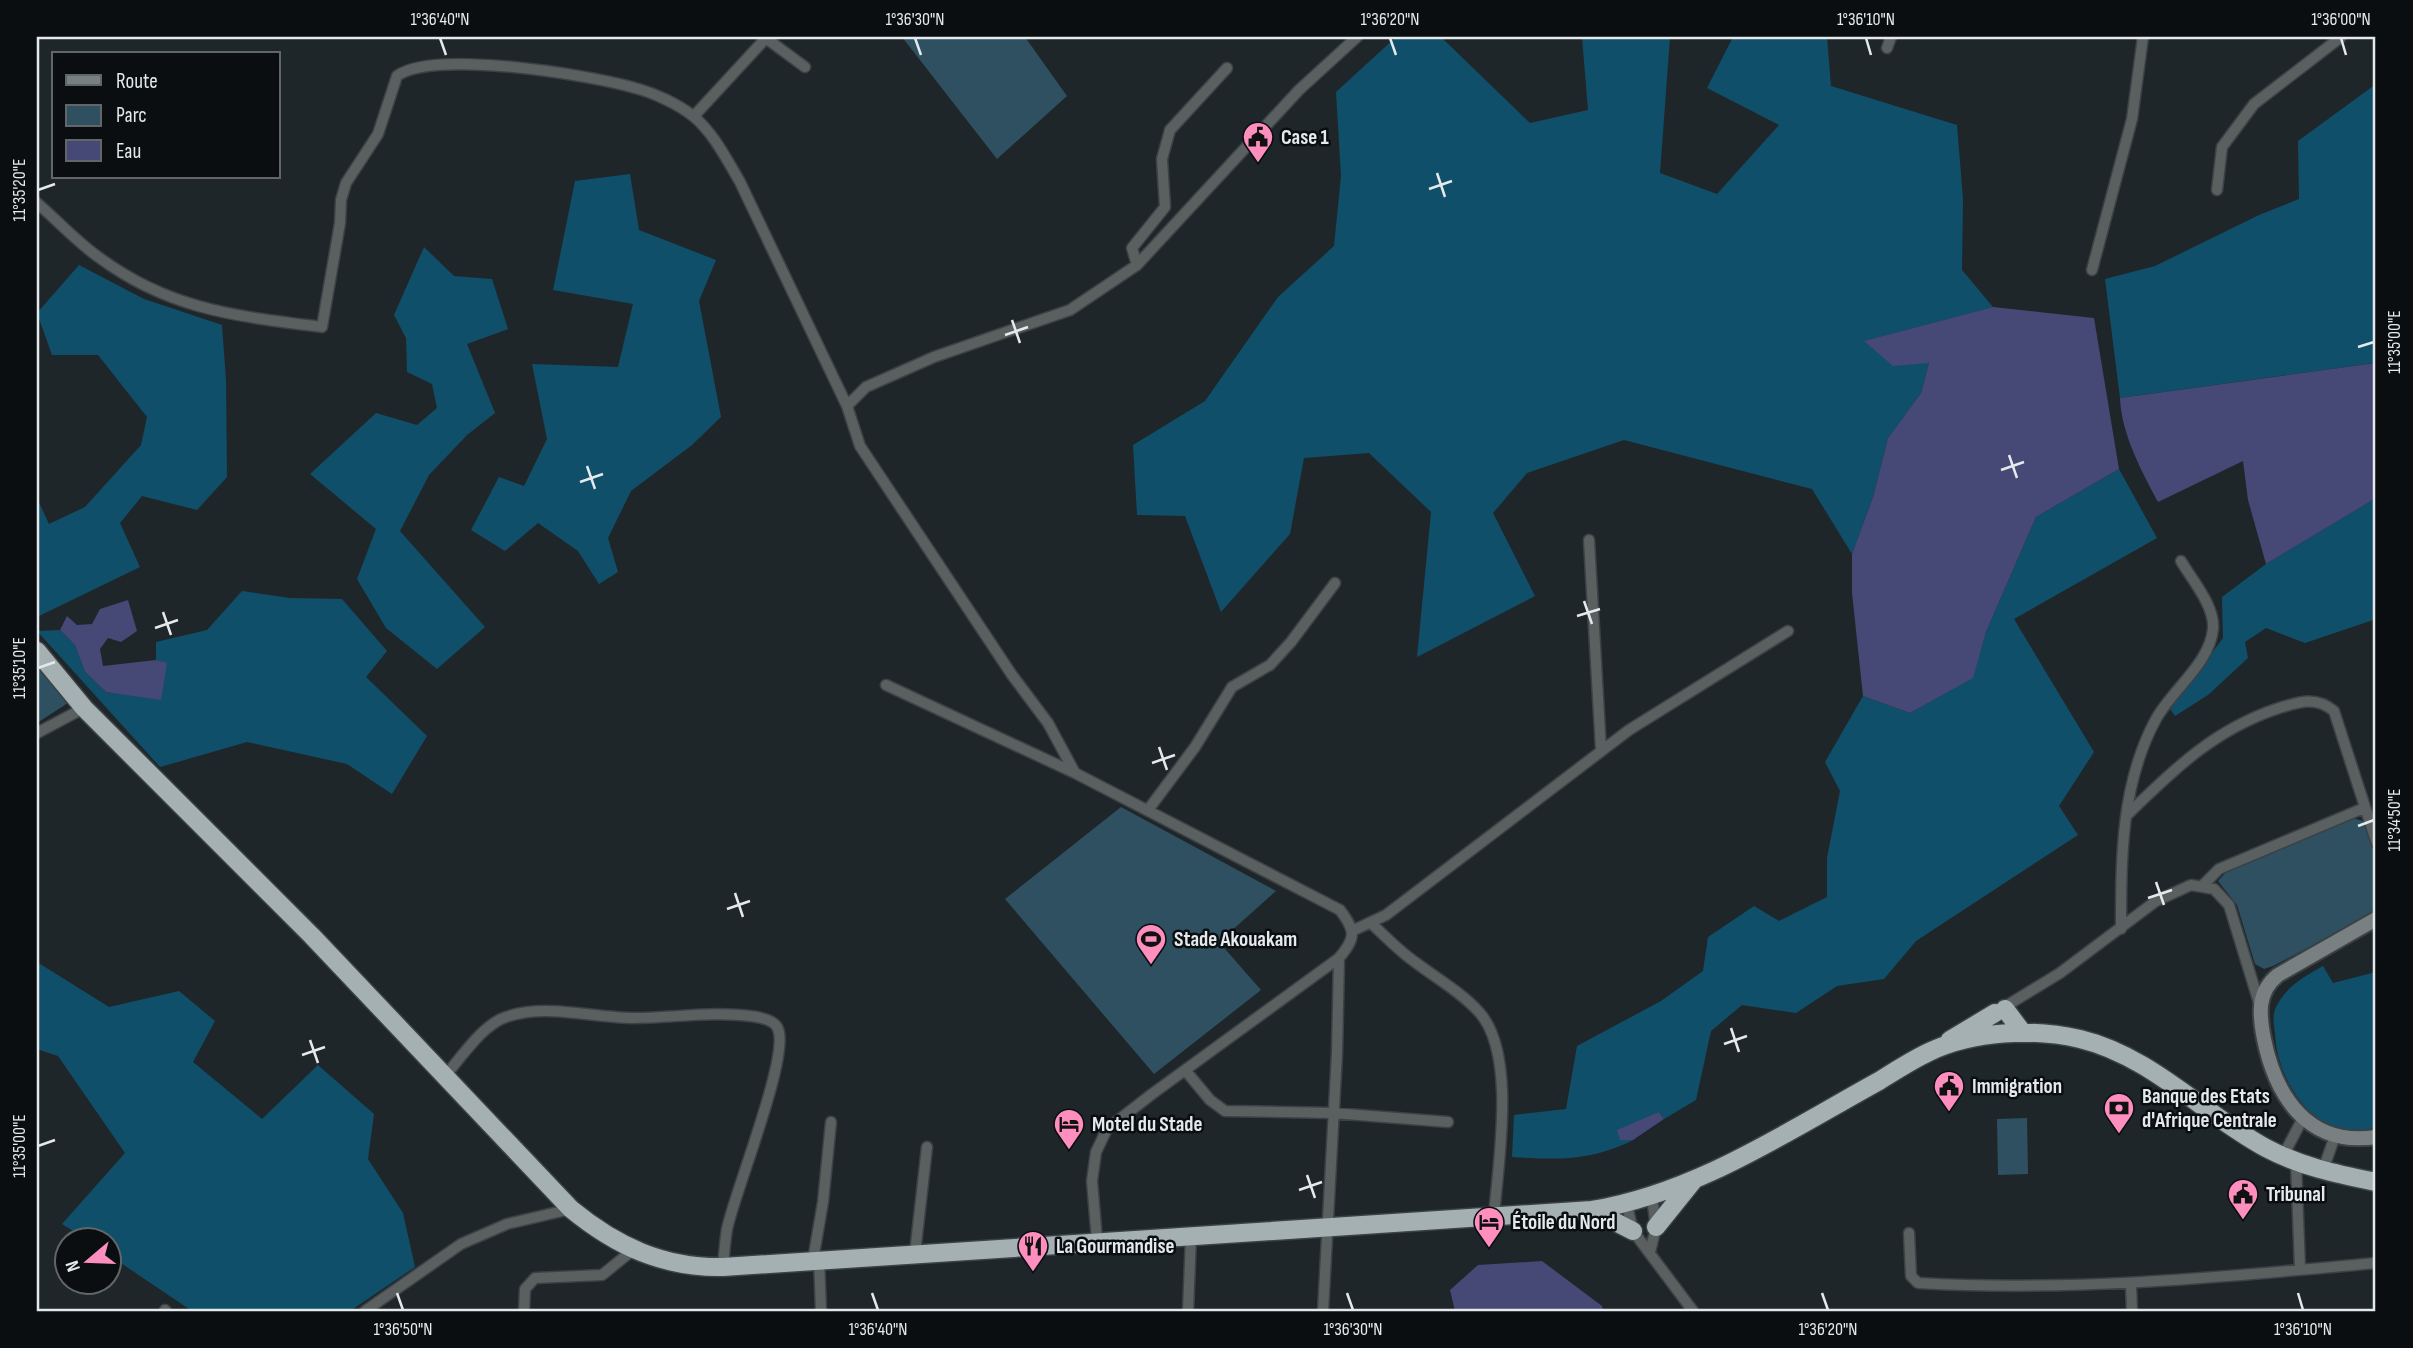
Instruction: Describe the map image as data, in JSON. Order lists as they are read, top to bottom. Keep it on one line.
{"places":{"public building":["Case 1","Immigration","Tribunal"],"sports":["Stade Akouakam"],"bank":["Banque des Etats d'Afrique Centrale"],"hotel":["Motel du Stade","Étoile du Nord"],"restaurant":["La Gourmandise"]},"legend":["Route","Parc","Eau"],"north":"left","coordinates":["1°36'40\"N","1°36'30\"N","1°36'20\"N","1°36'10\"N","1°36'00\"N","11°35'20\"E","11°35'00\"E","11°35'10\"E","11°34'50\"E","1°36'50\"N"]}
